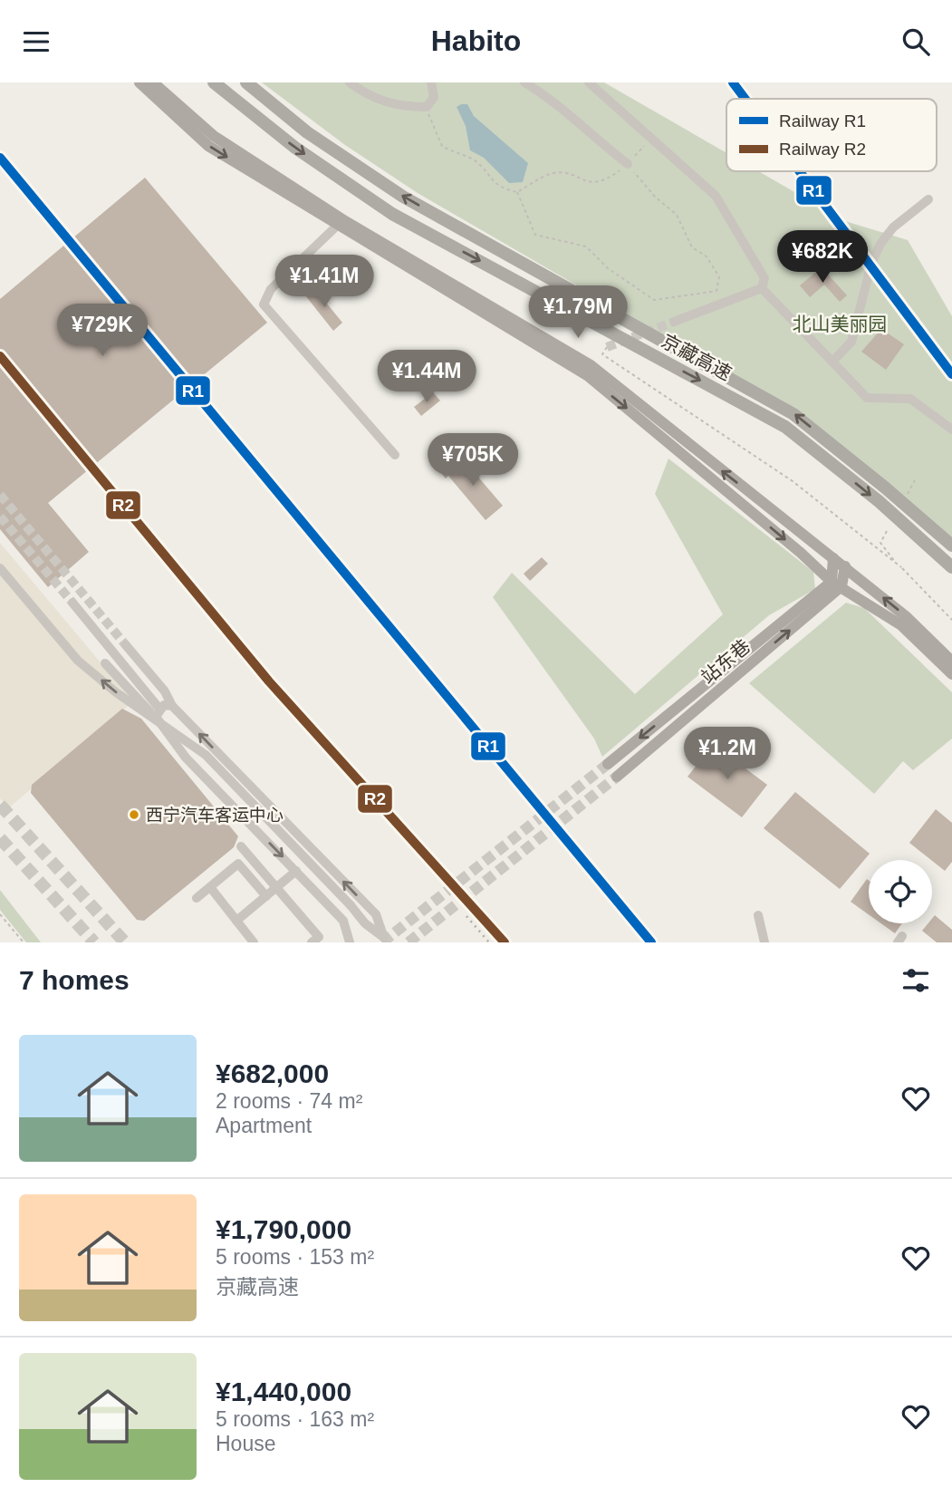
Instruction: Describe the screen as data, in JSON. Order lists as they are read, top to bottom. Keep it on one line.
{"streets":{"highway":["京藏高速"],"main road":["站东巷"]},"parks":["北山美丽园"],"places":["西宁汽车客运中心"],"lines":["rail line R1","rail line R2"],"legend":["Railway R1","Railway R2"],"page":{"header":"Habito","price":["¥682K","¥1.41M","¥1.79M","¥729K","¥1.44M","¥705K","¥1.2M"],"heading":"7 homes","list":[{"name":"¥682,000","note":"2 rooms · 74 m² · Apartment"},{"name":"¥1,790,000","note":"5 rooms · 153 m² · 京藏高速"},{"name":"¥1,440,000","note":"5 rooms · 163 m² · House"}]}}
